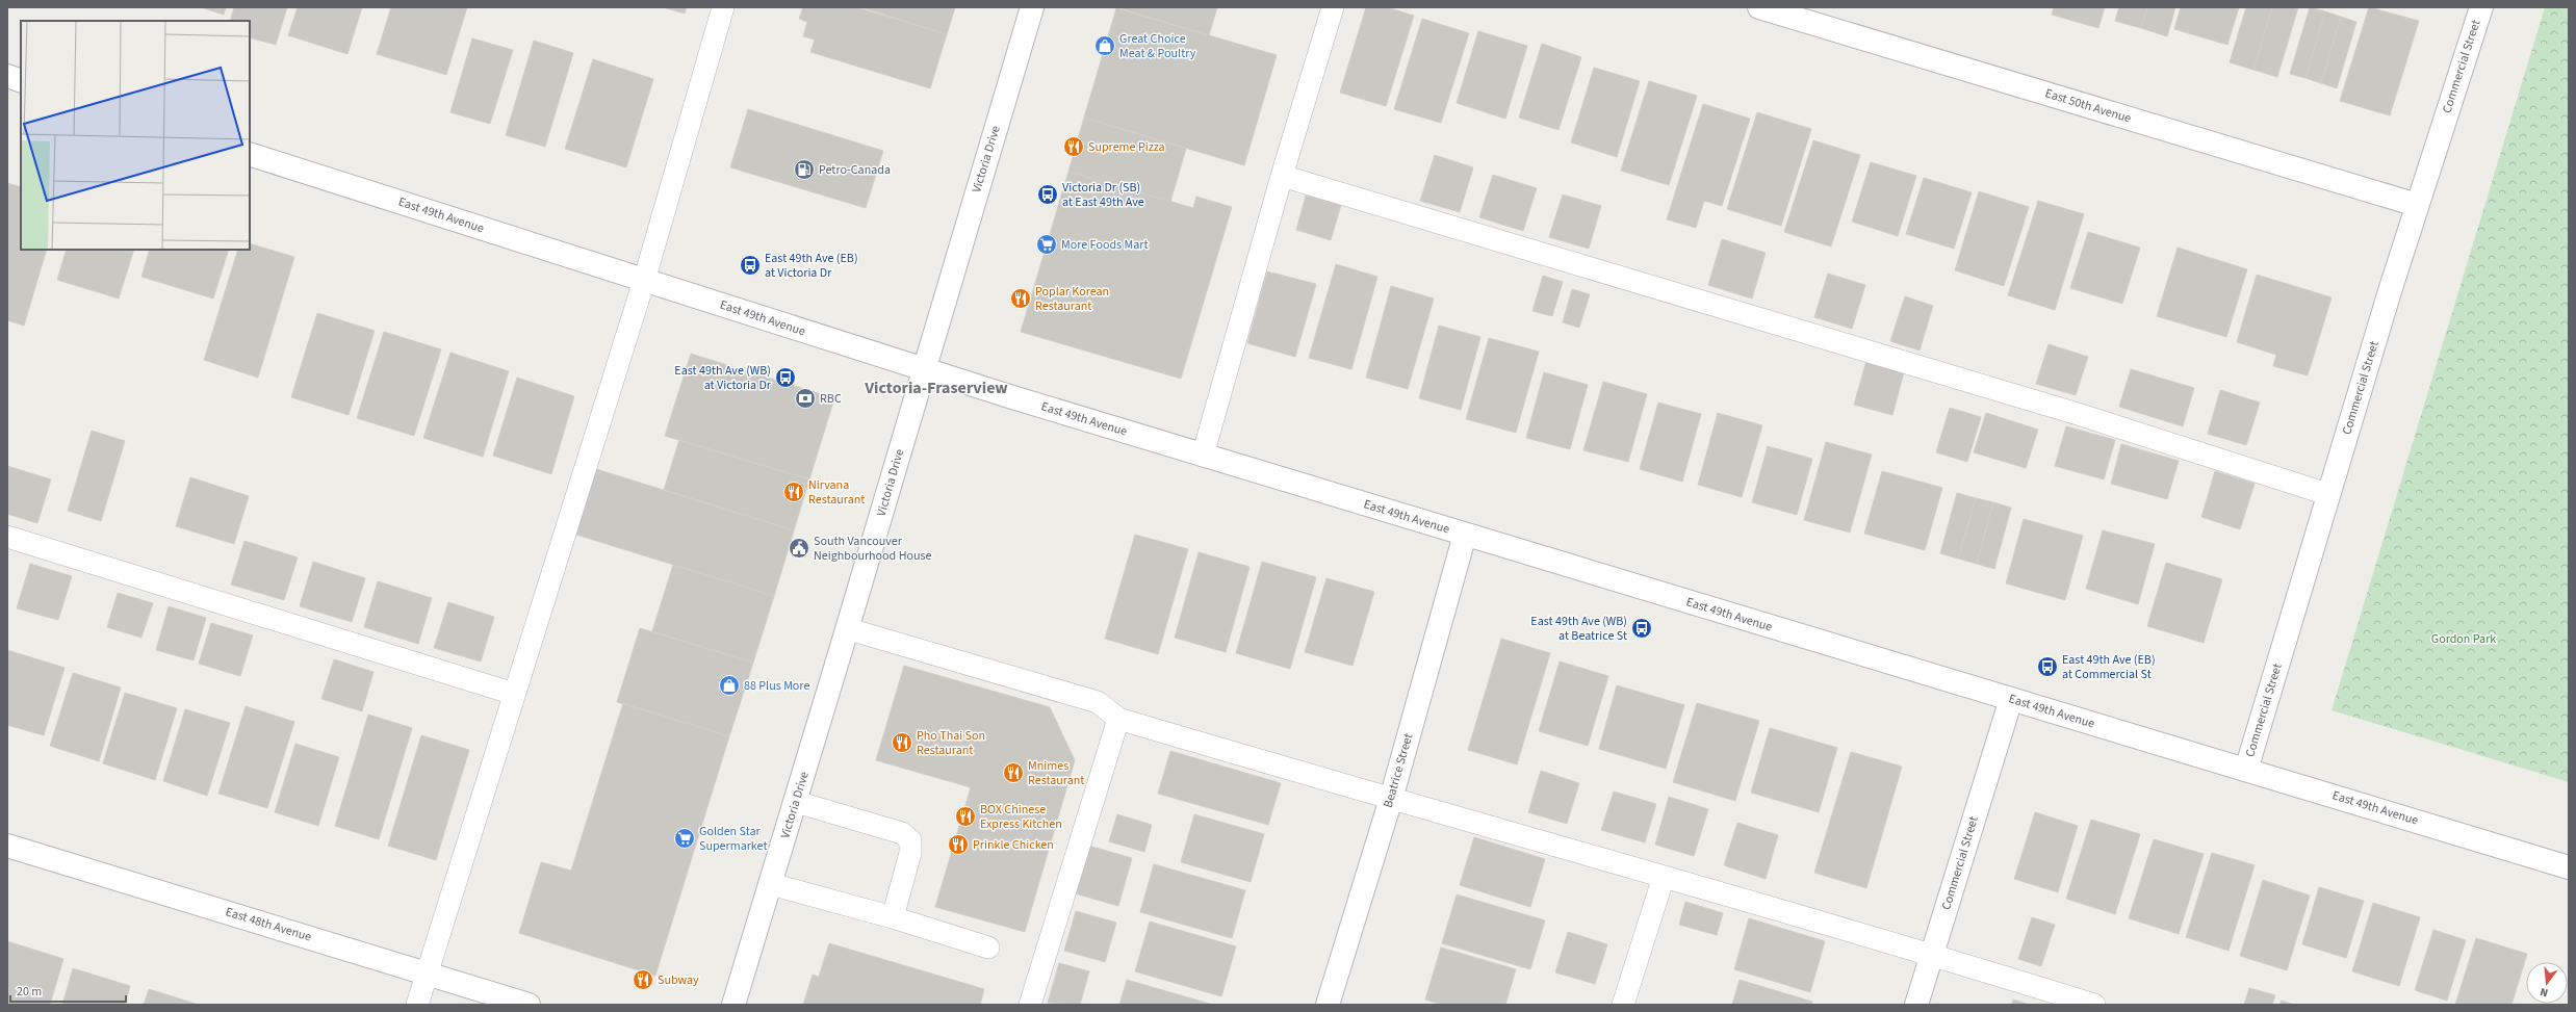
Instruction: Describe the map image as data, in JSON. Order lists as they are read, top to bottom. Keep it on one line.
{"streets":{"street":["Commercial Street","East 50th Avenue","Victoria Drive","East 49th Avenue","Beatrice Street","East 48th Avenue"]},"crossings":[["Commercial Street","East 50th Avenue"],["Commercial Street","East 49th Avenue"],["Victoria Drive","East 49th Avenue"],["East 49th Avenue","Beatrice Street"]],"districts":["Victoria-Fraserview"],"parks":["Gordon Park"],"places":{"shop":["Great Choice Meat & Poultry","88 Plus More"],"restaurant":["Supreme Pizza","Poplar Korean Restaurant","Nirvana Restaurant","Pho Thai Son Restaurant","Mnimes Restaurant","BOX Chinese Express Kitchen","Prinkle Chicken","Subway"],"fuel station":["Petro-Canada"],"bus stop":["Victoria Dr (SB) at East 49th Ave","East 49th Ave (EB) at Victoria Dr","East 49th Ave (WB) at Victoria Dr","East 49th Ave (WB) at Beatrice St","East 49th Ave (EB) at Commercial St"],"supermarket":["More Foods Mart","Golden Star Supermarket"],"bank":["RBC"],"public building":["South Vancouver Neighbourhood House"]},"scale_bar":"20 m","north":"bottom"}
